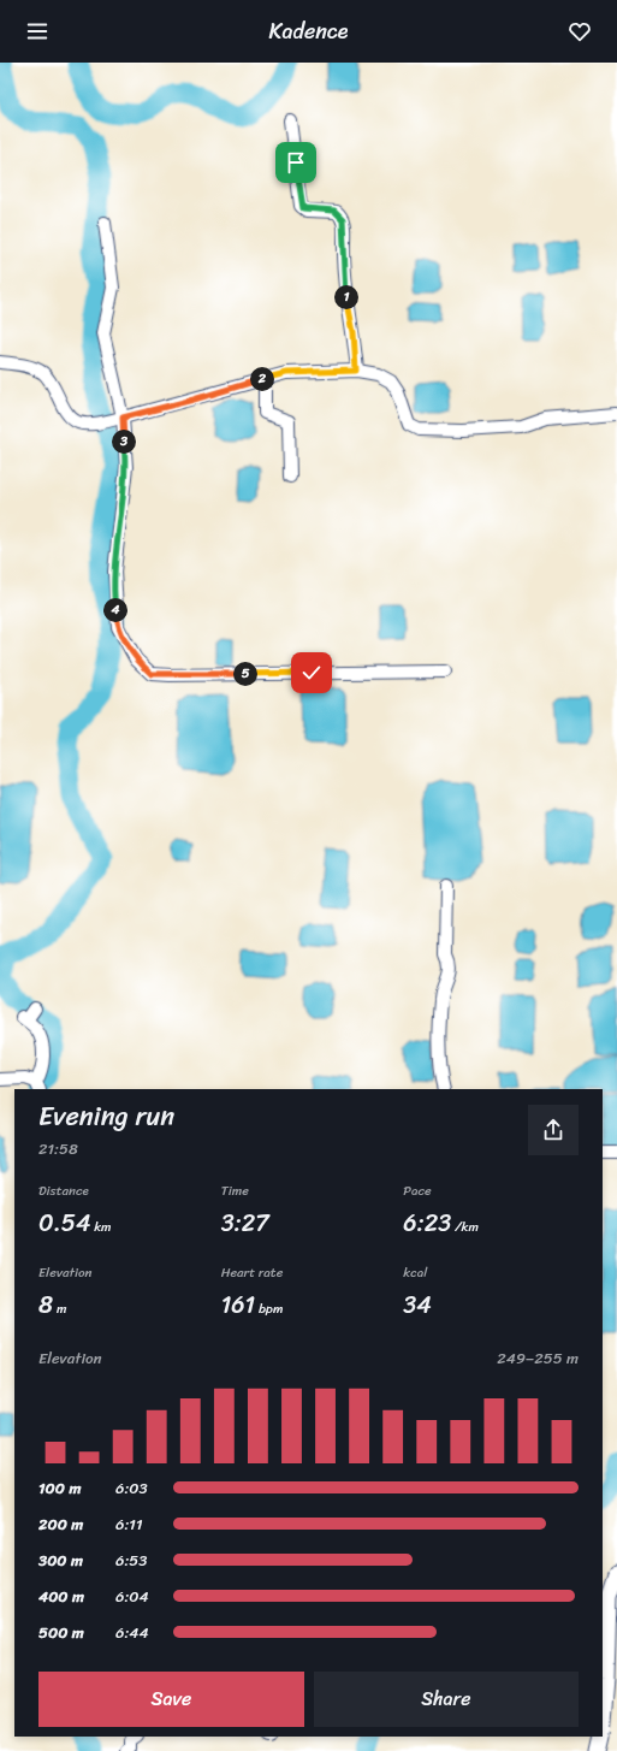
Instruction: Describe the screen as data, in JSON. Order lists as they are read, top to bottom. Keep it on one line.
{"page":{"header":"Kadence","pins":["1","2","3","4","5"],"heading":["Evening run","21:58"],"stats":[["Distance","0.54 km"],["Time","3:27"],["Pace","6:23 /km"],["Elevation","8 m"],["Heart rate","161 bpm"],["kcal","34"]],"chart":["Elevation","249–255 m"],"list":[{"name":"100 m","note":"6:03"},{"name":"200 m","note":"6:11"},{"name":"300 m","note":"6:53"},{"name":"400 m","note":"6:04"},{"name":"500 m","note":"6:44"}],"buttons":["Save","Share"]}}
